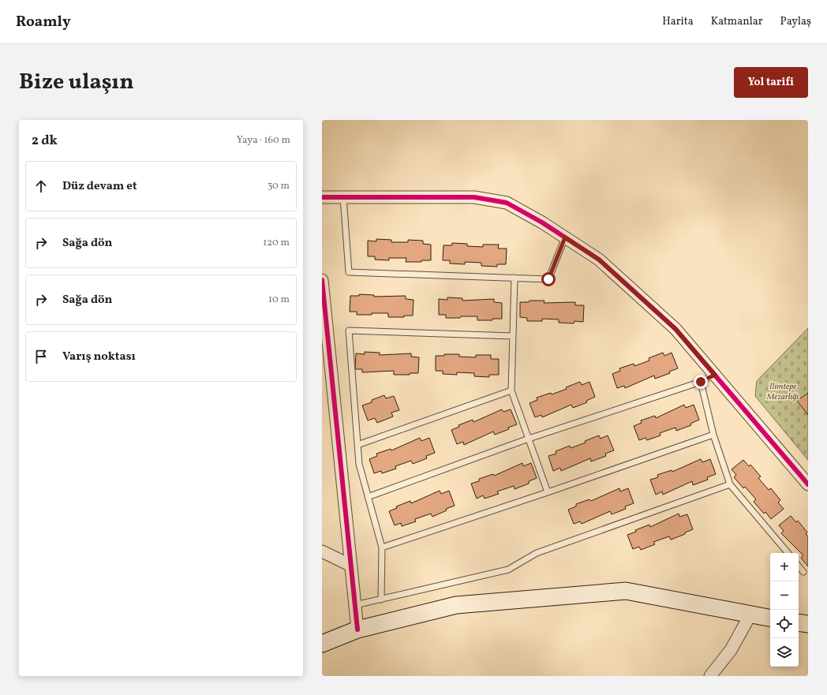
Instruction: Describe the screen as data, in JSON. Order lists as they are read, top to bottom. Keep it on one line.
{"parks":["İlimtepe Mezarlığı"],"page":{"header":"Roamly","nav":["Harita","Katmanlar","Paylaş"],"title":"Bize ulaşın","buttons":"Yol tarifi","heading":["2 dk","Yaya · 160 m"],"list":[["Düz devam et","30 m"],["Sağa dön","120 m"],["Sağa dön","10 m"],"Varış noktası"],"map_buttons":["+","−"]}}
